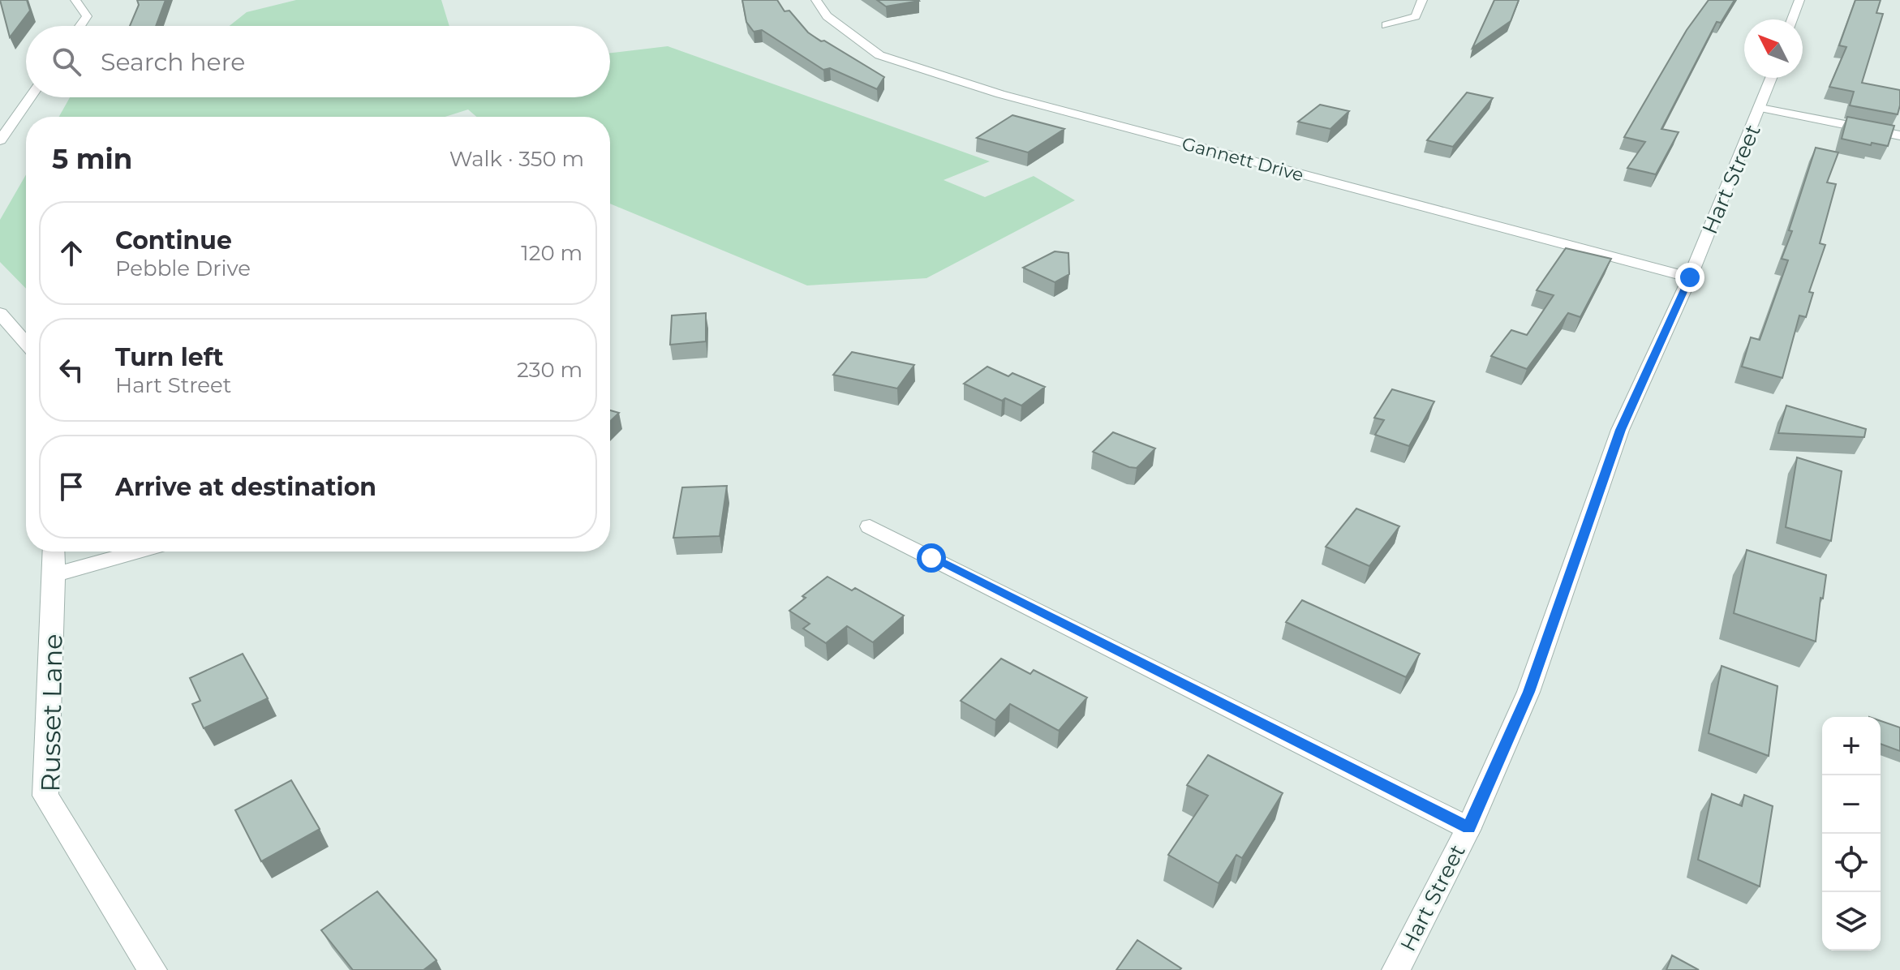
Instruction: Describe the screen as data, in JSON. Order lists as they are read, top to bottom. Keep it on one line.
{"streets":{"street":["Gannett Drive","Hart Street","Russet Lane"]},"crossings":[["Gannett Drive","Hart Street"]],"north":"top left","page":{"search":"Search here","heading":["5 min","Walk · 350 m"],"list":[["Continue","Pebble Drive","120 m"],["Turn left","Hart Street","230 m"],"Arrive at destination"],"map_buttons":["+","−"]}}
